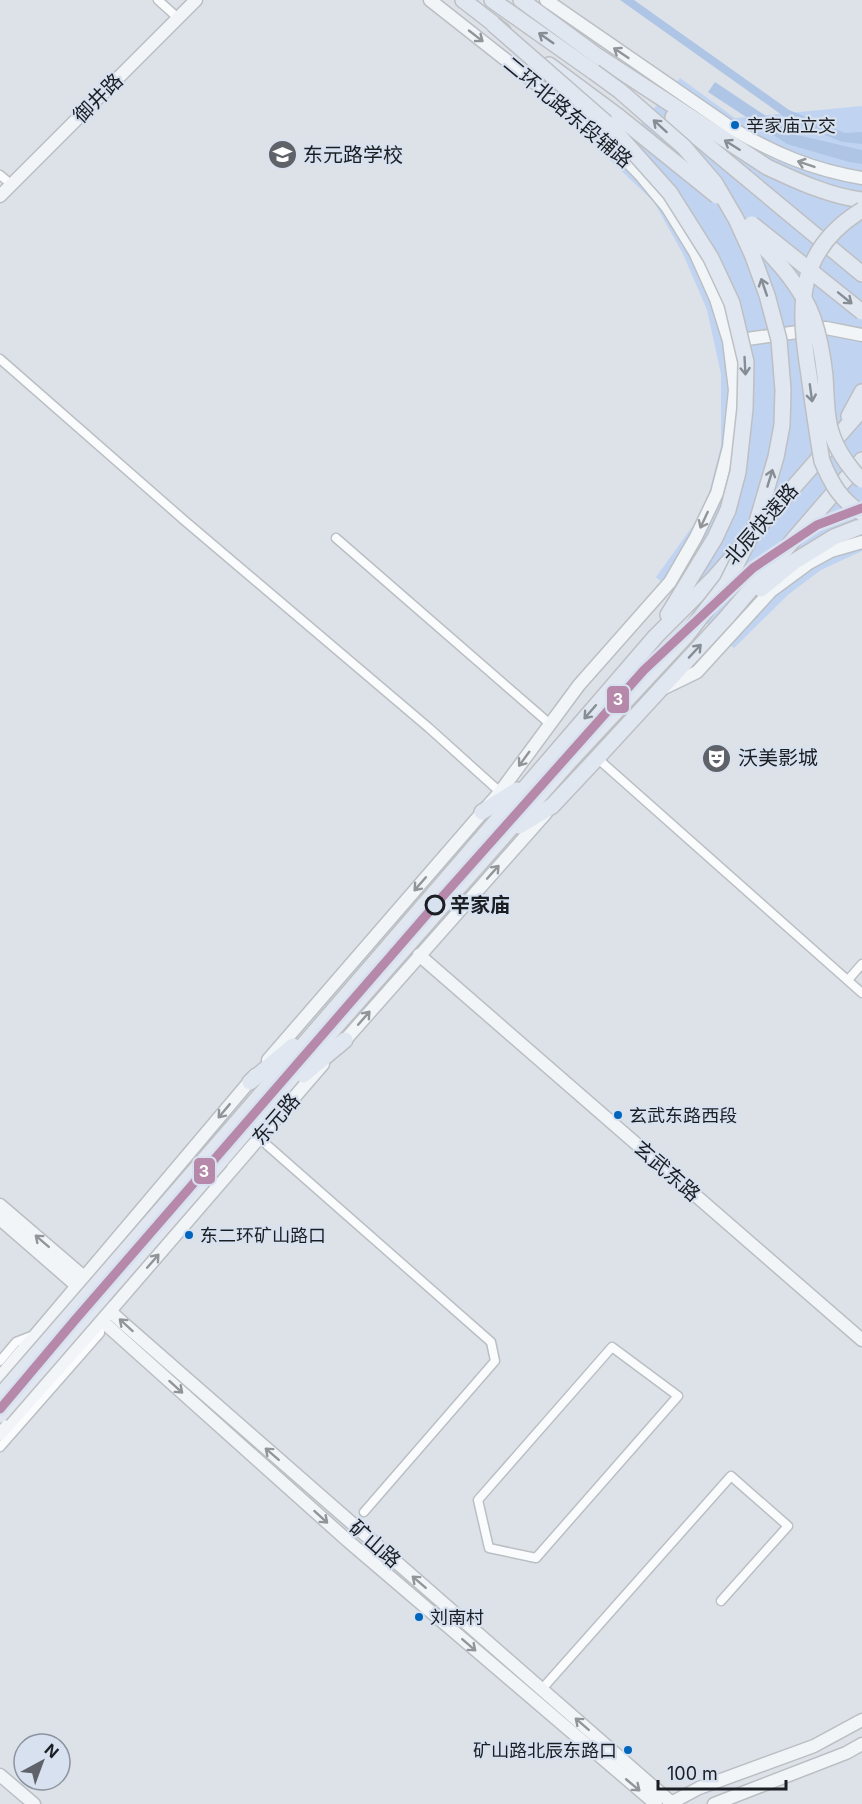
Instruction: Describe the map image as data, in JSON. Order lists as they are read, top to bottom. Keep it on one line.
{"streets":{"highway":["北辰快速路"],"main road":["御井路","二环北路东段辅路","东元路","玄武东路","矿山路"]},"crossings":[["北辰快速路","东元路"],["东元路","玄武东路"],["东元路","矿山路"]],"one_way":["二环北路东段辅路"],"places":{"other":["辛家庙立交","辛家庙","玄武东路西段","东二环矿山路口","刘南村","矿山路北辰东路口"],"school or university":["东元路学校"],"theatre":["沃美影城"]},"lines":["transit line 3"],"scale_bar":"100 m","north":"top right"}
